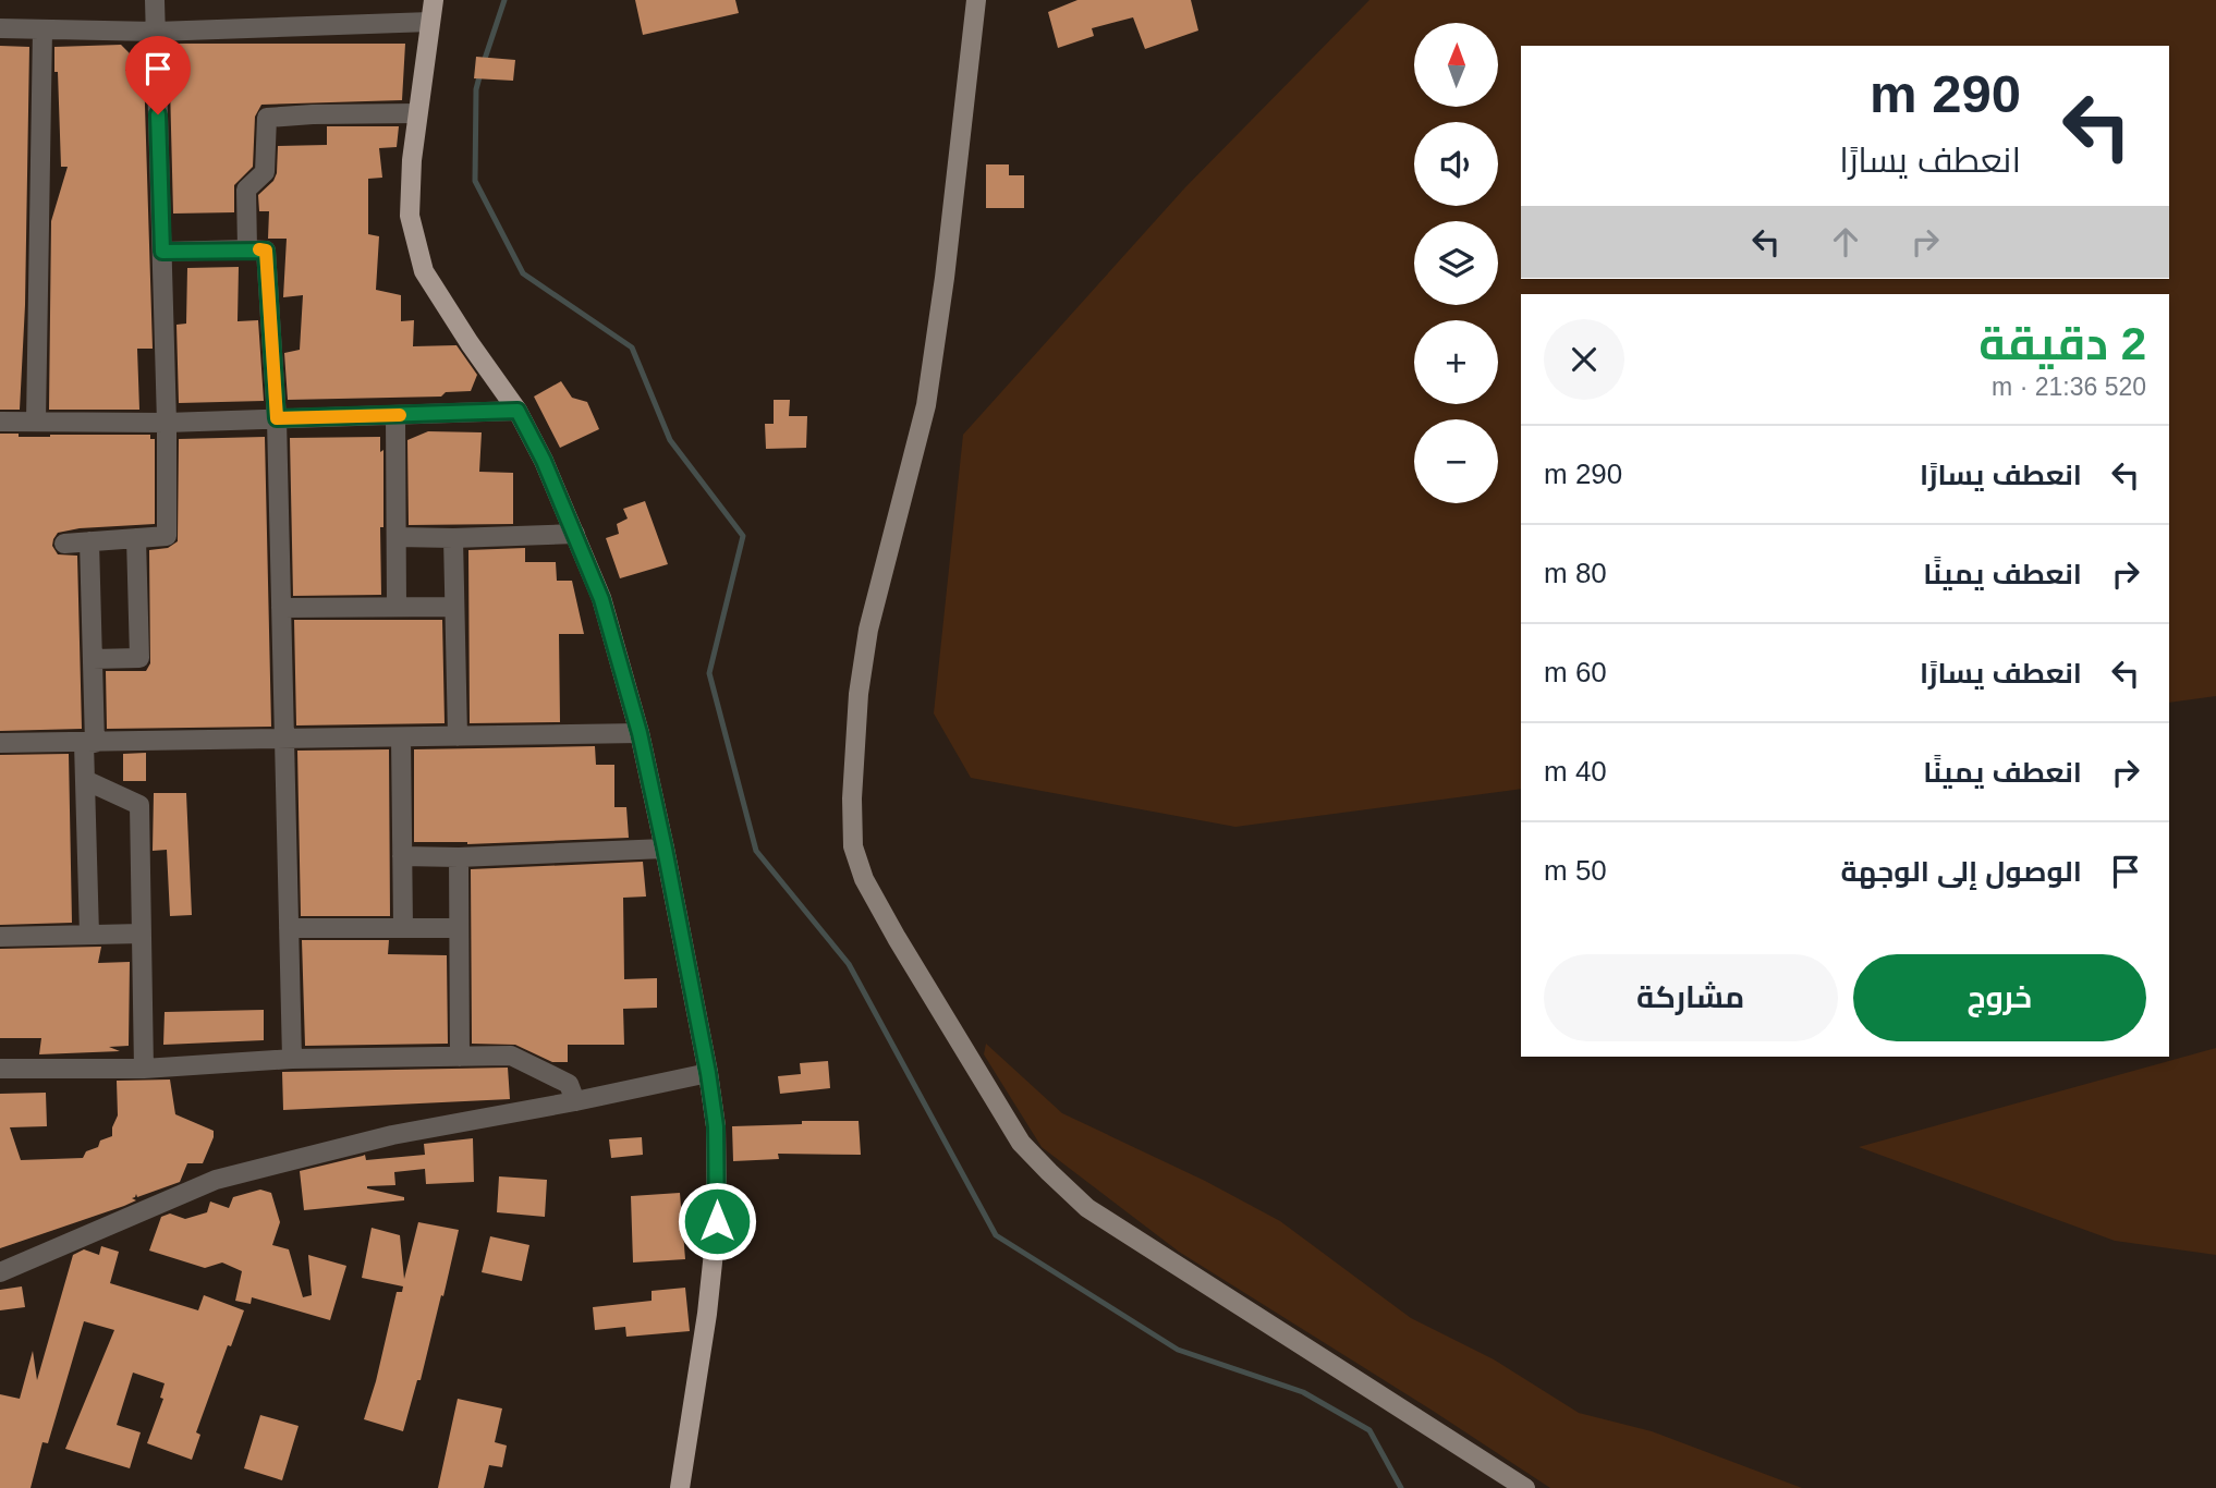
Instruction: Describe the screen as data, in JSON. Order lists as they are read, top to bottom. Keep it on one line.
{"north":"top","page":{"map_buttons":["+","−"],"turn":["290 m","انعطف يسارًا"],"heading":["2 دقيقة","520 m · 21:36"],"list":[{"name":"انعطف يسارًا","value":"290 m"},{"name":"انعطف يمينًا","value":"80 m"},{"name":"انعطف يسارًا","value":"60 m"},{"name":"انعطف يمينًا","value":"40 m"},{"name":"الوصول إلى الوجهة","value":"50 m"}],"buttons":["خروج","مشاركة"]}}
